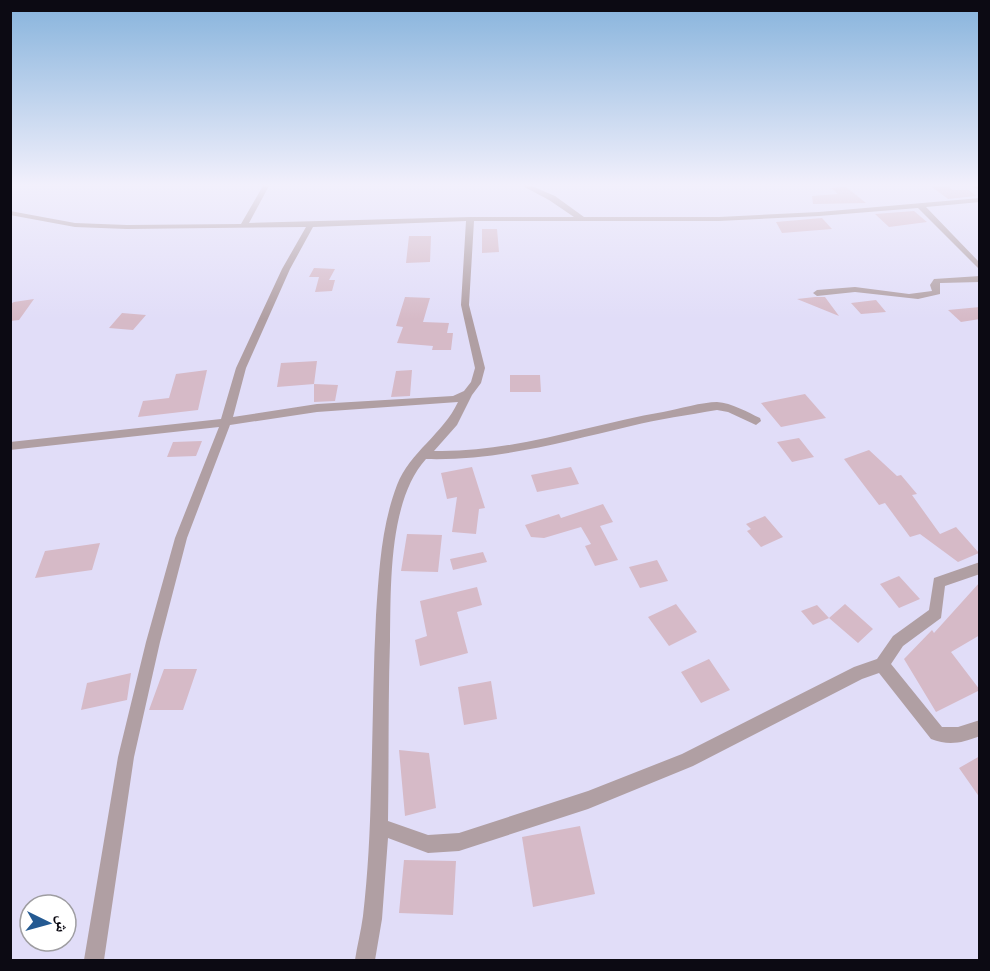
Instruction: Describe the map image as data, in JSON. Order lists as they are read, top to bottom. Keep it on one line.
{"north":"right"}
